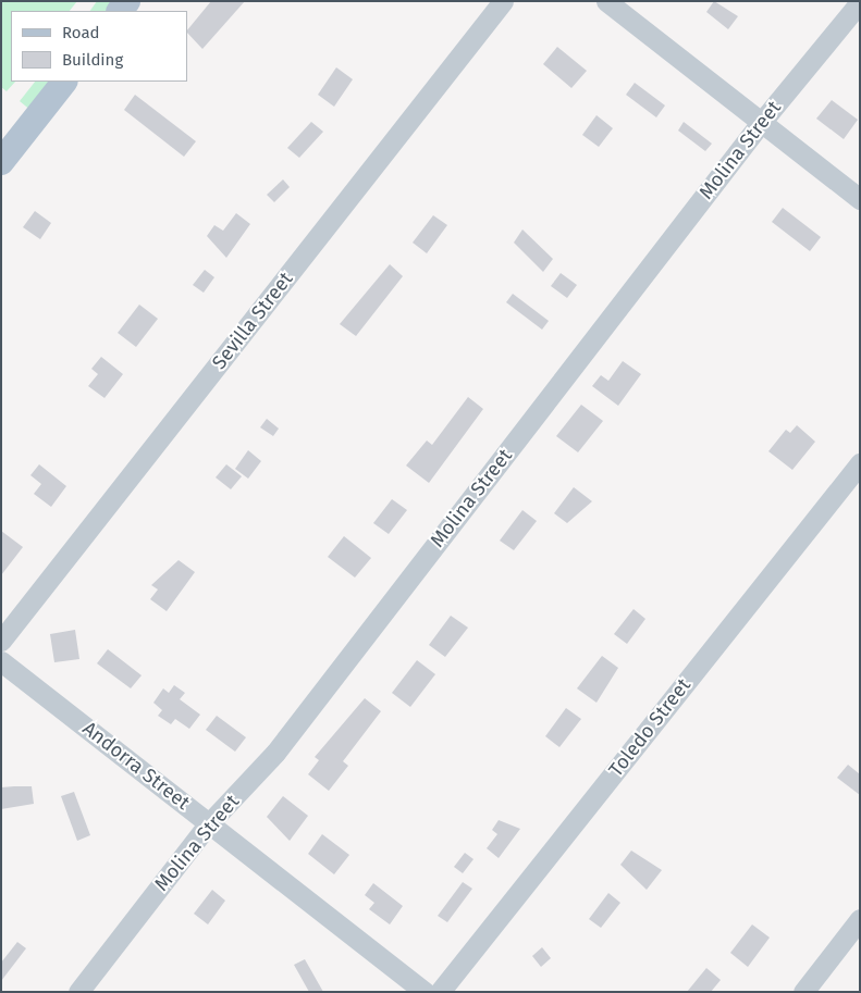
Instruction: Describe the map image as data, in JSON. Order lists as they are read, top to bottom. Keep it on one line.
{"streets":{"street":["Molina Street","Sevilla Street","Toledo Street","Andorra Street"]},"crossings":[["Molina Street","Andorra Street"]],"legend":["Road","Building"]}
